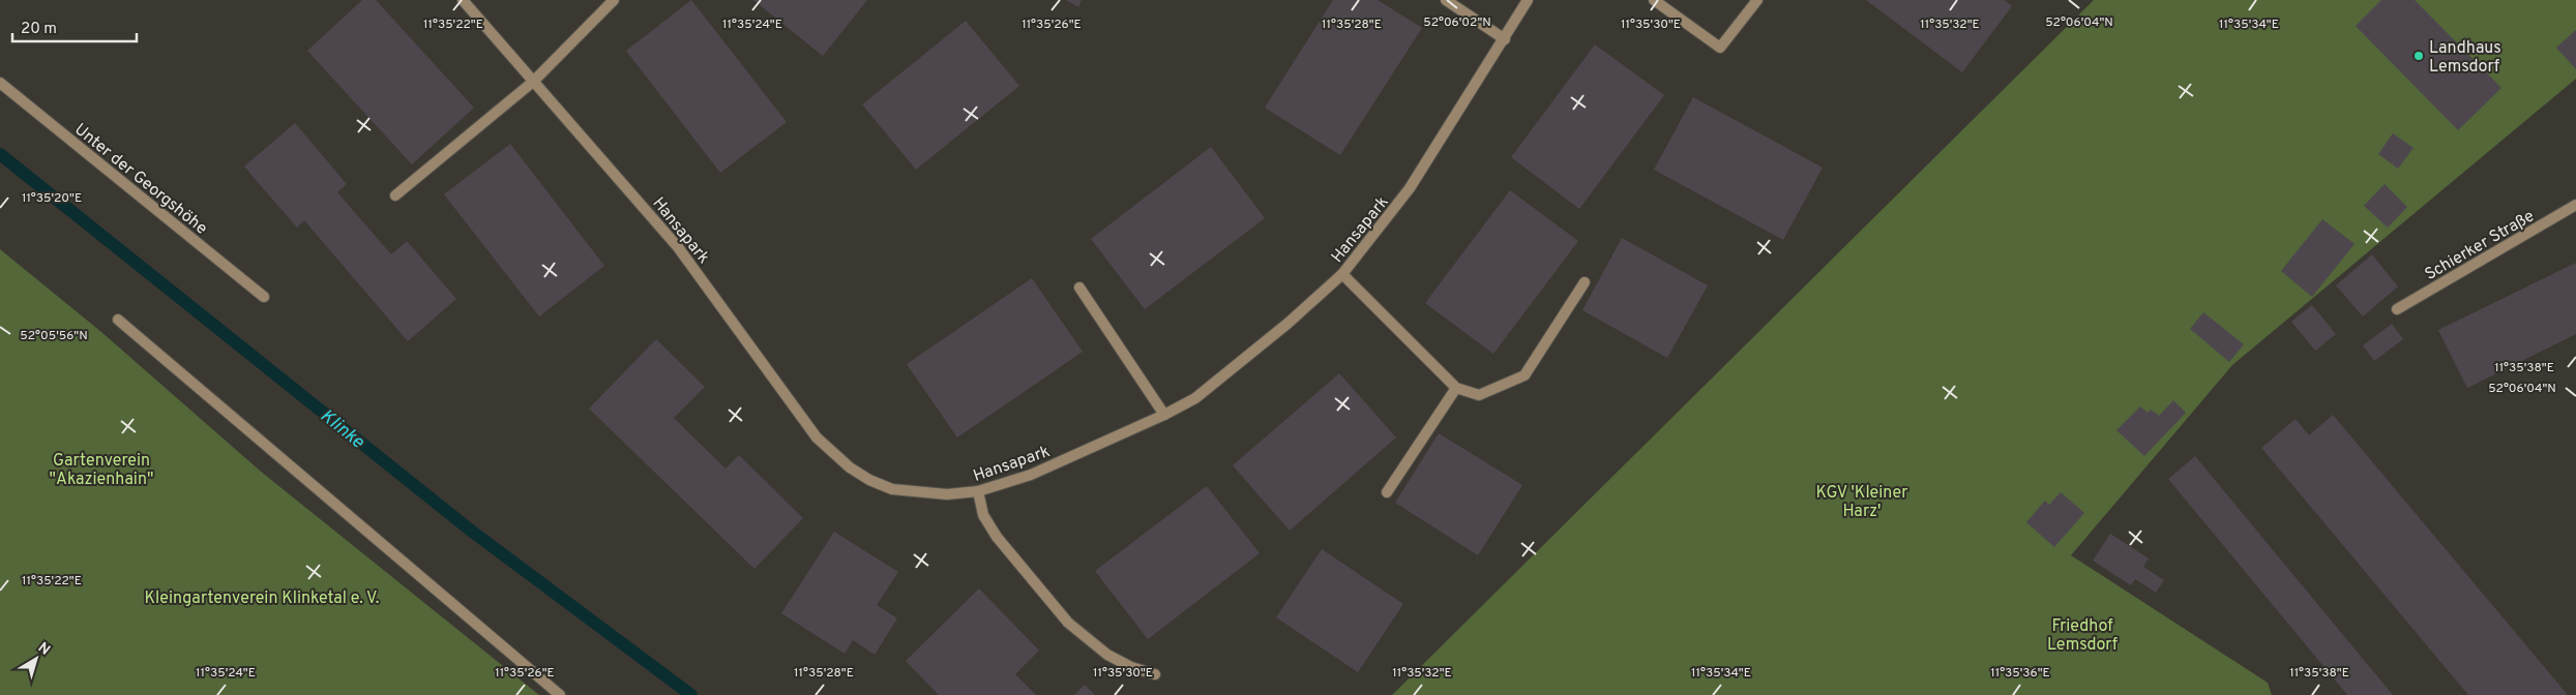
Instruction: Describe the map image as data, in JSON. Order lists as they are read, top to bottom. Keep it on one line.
{"streets":{"street":["Unter der Georgshöhe","Hansapark","Schierker Straße"]},"water":["Klinke"],"parks":["Gartenverein \"Akazienhain\"","KGV 'Kleiner Harz'","Kleingartenverein Klinketal e. V.","Friedhof Lemsdorf"],"places":["Landhaus Lemsdorf"],"scale_bar":"20 m","north":"top right","coordinates":["52°06'02\"N","52°06'04\"N","11°35'22\"E","11°35'24\"E","11°35'26\"E","11°35'28\"E","11°35'30\"E","11°35'32\"E","11°35'34\"E","11°35'20\"E","52°05'56\"N","11°35'38\"E","11°35'36\"E"]}
